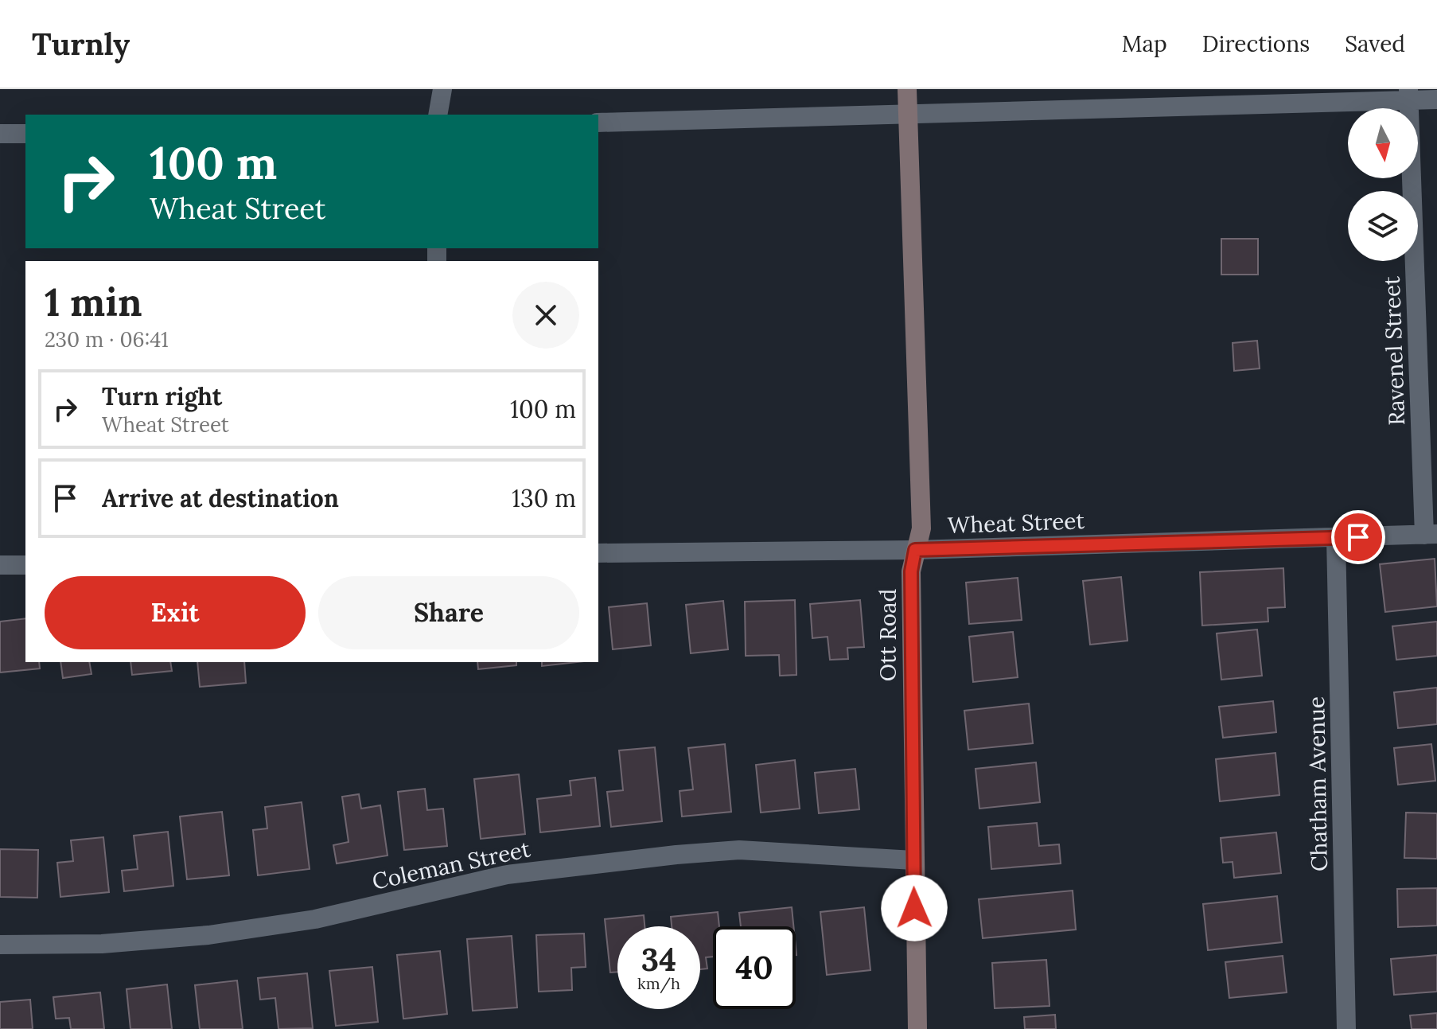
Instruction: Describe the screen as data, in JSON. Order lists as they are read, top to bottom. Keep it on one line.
{"streets":{"street":["Ravenel Street","Wheat Street","Ott Road","Chatham Avenue","Coleman Street"]},"crossings":[["Ravenel Street","Wheat Street"],["Wheat Street","Ott Road"],["Wheat Street","Chatham Avenue"],["Ott Road","Coleman Street"]],"north":"bottom","page":{"header":"Turnly","nav":["Map","Directions","Saved"],"turn":["100 m","Wheat Street"],"heading":["1 min","230 m · 06:41"],"list":[{"name":"Turn right","note":"Wheat Street","value":"100 m"},{"name":"Arrive at destination","value":"130 m"}],"buttons":["Exit","Share"],"speed":"34 km/h","limit":"40"}}
